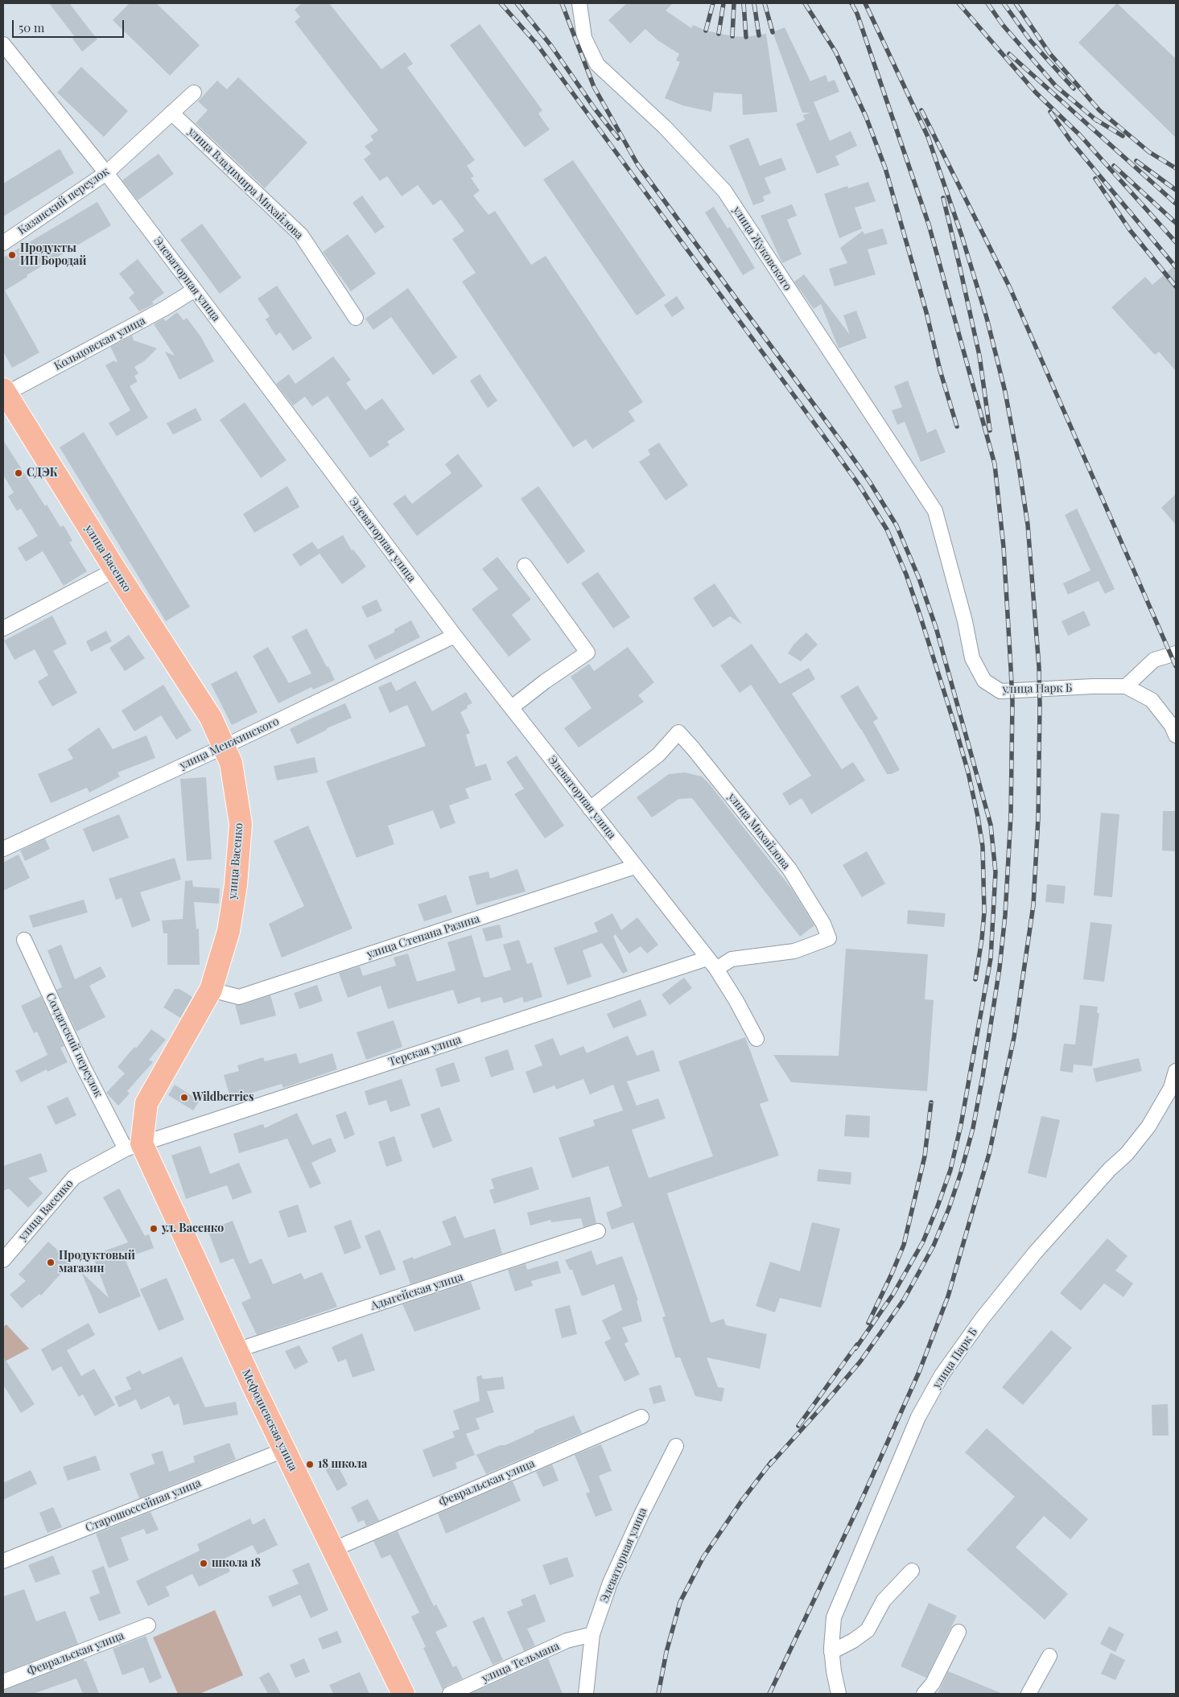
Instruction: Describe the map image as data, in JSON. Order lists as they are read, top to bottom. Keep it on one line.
{"streets":{"main road":["улица Васенко","Мефодиевская улица"],"street":["улица Владимира Михайлова","Казанский переулок","улица Жуковского","Элеваторная улица","Кольцовская улица","улица Парк Б","улица Менжинского","улица Михайлова","улица Степана Разина","Солдатский переулок","Терская улица","Адыгейская улица","Февральская улица","Старошоссейная улица","улица Тельмана"]},"crossings":[["улица Владимира Михайлова","Казанский переулок"],["Казанский переулок","Элеваторная улица"],["улица Жуковского","улица Парк Б"],["Элеваторная улица","Кольцовская улица"],["Элеваторная улица","улица Менжинского"],["Элеваторная улица","улица Михайлова"],["Элеваторная улица","улица Степана Разина"],["Элеваторная улица","Терская улица"],["Элеваторная улица","улица Тельмана"],["Кольцовская улица","улица Васенко"],["улица Васенко","улица Менжинского"],["улица Васенко","улица Степана Разина"],["улица Васенко","Солдатский переулок"],["улица Васенко","Терская улица"],["улица Васенко","Мефодиевская улица"],["улица Михайлова","Терская улица"],["Солдатский переулок","Терская улица"],["Солдатский переулок","Мефодиевская улица"],["Терская улица","Мефодиевская улица"],["Адыгейская улица","Мефодиевская улица"],["Мефодиевская улица","Февральская улица"],["Мефодиевская улица","Старошоссейная улица"]],"places":["Продукты ИП Бородай","СДЭК","Wildberries","ул. Васенко","Продуктовый магазин","18 школа","школа 18"],"scale_bar":"50 m"}
